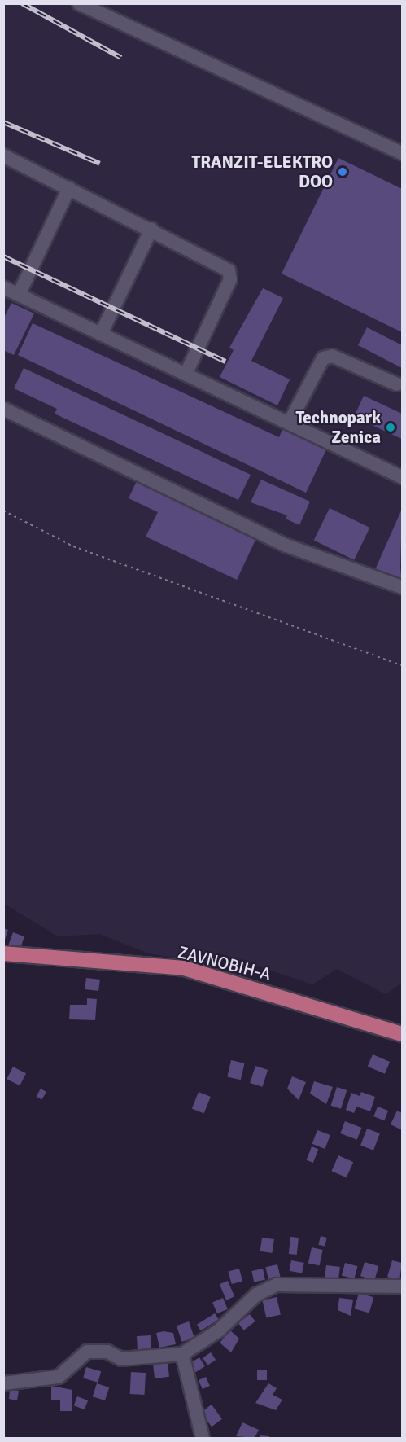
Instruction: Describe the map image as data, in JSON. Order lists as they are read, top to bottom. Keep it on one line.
{"streets":{"main road":["ZAVNOBIH-A"]},"places":["TRANZIT-ELEKTRO DOO","Technopark Zenica"]}
